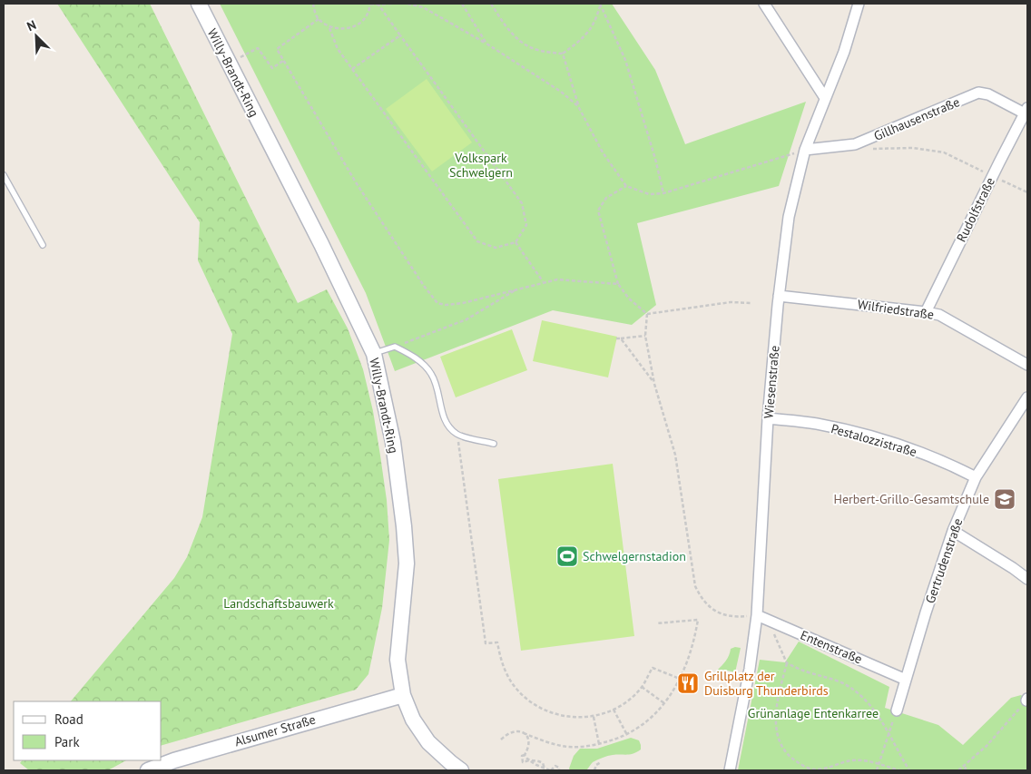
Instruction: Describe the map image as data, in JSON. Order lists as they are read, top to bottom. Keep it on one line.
{"streets":{"main road":["Willy-Brandt-Ring","Alsumer Straße"],"street":["Gillhausenstraße","Rudolfstraße","Wilfriedstraße","Wiesenstraße","Pestalozzistraße","Gertrudenstraße","Entenstraße"]},"crossings":[["Willy-Brandt-Ring","Alsumer Straße"],["Gillhausenstraße","Rudolfstraße"],["Gillhausenstraße","Wiesenstraße"],["Rudolfstraße","Wilfriedstraße"],["Wilfriedstraße","Wiesenstraße"],["Wiesenstraße","Pestalozzistraße"],["Wiesenstraße","Entenstraße"],["Pestalozzistraße","Gertrudenstraße"],["Gertrudenstraße","Entenstraße"]],"parks":["Volkspark Schwelgern","Landschaftsbauwerk","Grünanlage Entenkarree"],"places":{"school or university":["Herbert-Grillo-Gesamtschule"],"sports":["Schwelgernstadion"],"restaurant":["Grillplatz der Duisburg Thunderbirds"]},"legend":["Road","Park"],"north":"top left"}
